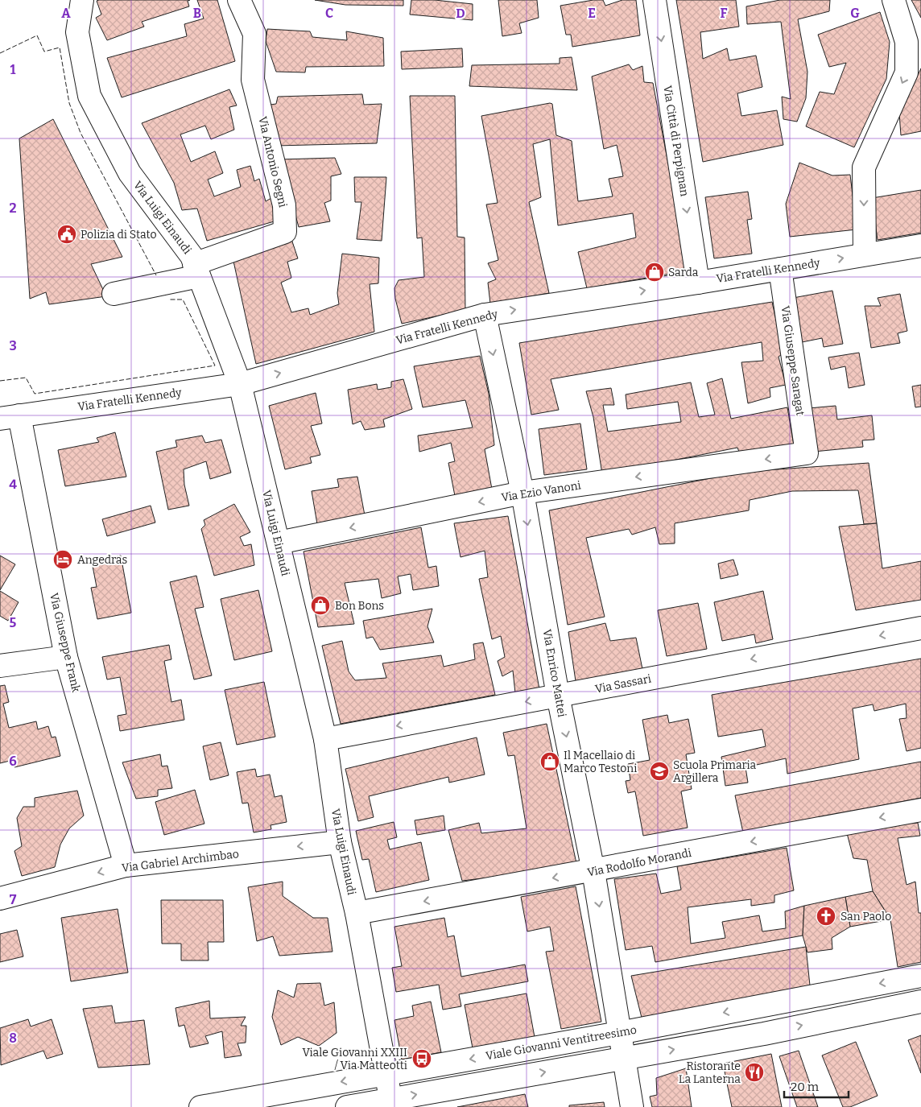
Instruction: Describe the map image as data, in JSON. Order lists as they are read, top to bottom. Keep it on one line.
{"streets":{"street":["Via Città di Perpignan","Via Antonio Segni","Via Luigi Einaudi","Via Fratelli Kennedy","Via Giuseppe Saragat","Via Ezio Vanoni","Via Giuseppe Frank","Via Enrico Mattei","Via Sassari","Via Gabriel Archimbao","Via Rodolfo Morandi","Viale Giovanni Ventitreesimo"]},"crossings":[["Via Città di Perpignan","Via Fratelli Kennedy"],["Via Antonio Segni","Via Luigi Einaudi"],["Via Luigi Einaudi","Via Fratelli Kennedy"],["Via Luigi Einaudi","Via Ezio Vanoni"],["Via Luigi Einaudi","Via Sassari"],["Via Luigi Einaudi","Via Gabriel Archimbao"],["Via Luigi Einaudi","Via Rodolfo Morandi"],["Via Luigi Einaudi","Viale Giovanni Ventitreesimo"],["Via Fratelli Kennedy","Via Giuseppe Saragat"],["Via Fratelli Kennedy","Via Giuseppe Frank"],["Via Fratelli Kennedy","Via Enrico Mattei"],["Via Giuseppe Saragat","Via Ezio Vanoni"],["Via Ezio Vanoni","Via Enrico Mattei"],["Via Giuseppe Frank","Via Gabriel Archimbao"],["Via Enrico Mattei","Via Sassari"],["Via Enrico Mattei","Via Rodolfo Morandi"],["Via Enrico Mattei","Viale Giovanni Ventitreesimo"]],"one_way":["Via Fratelli Kennedy","Via Ezio Vanoni","Via Enrico Mattei","Via Sassari","Via Gabriel Archimbao"],"places":{"public building":["Polizia di Stato"],"shop":["Sarda","Bon Bons","Il Macellaio di Marco Testoni"],"hotel":["Angedras"],"school or university":["Scuola Primaria Argillera"],"church":["San Paolo"],"bus stop":["Viale Giovanni XXIII / Via Matteotti"],"restaurant":["Ristorante La Lanterna"]},"scale_bar":"20 m","grid":{"columns":["A","B","C","D","E","F","G"],"rows":["1","2","3","4","5","6","7","8"]}}
